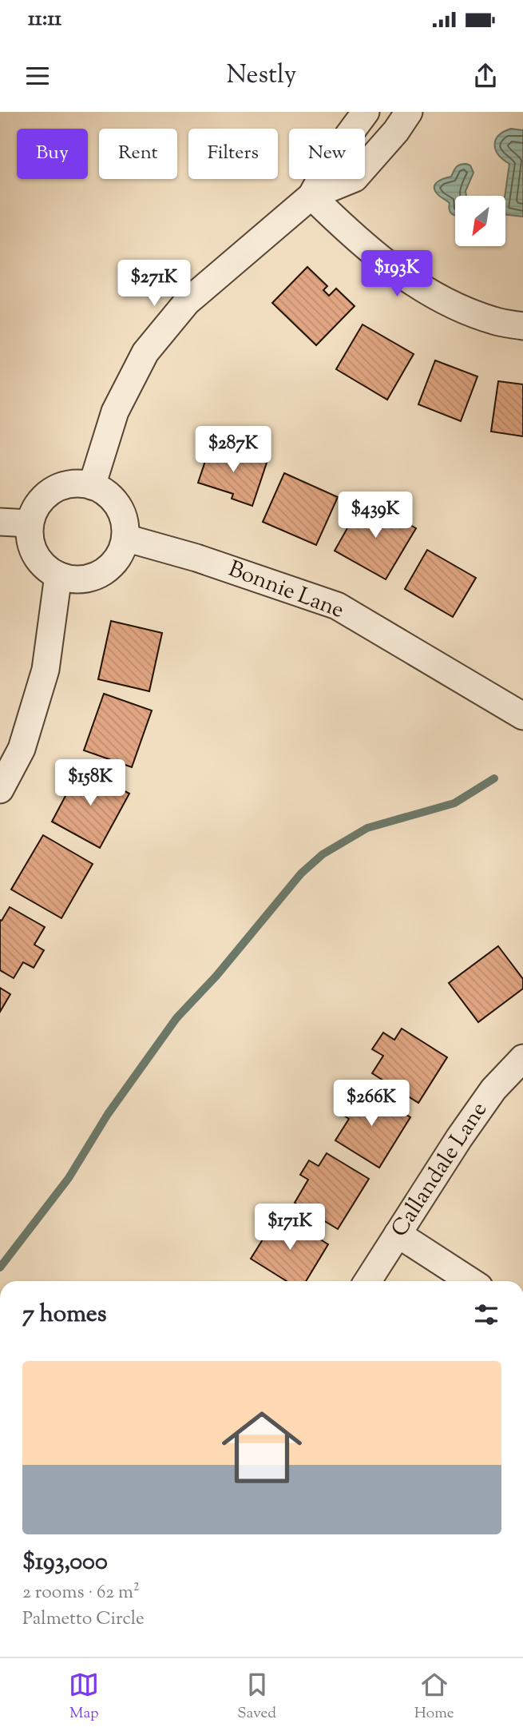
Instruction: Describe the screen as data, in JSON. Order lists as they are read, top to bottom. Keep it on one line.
{"streets":{"street":["Bonnie Lane","Callandale Lane"]},"north":"bottom left","page":{"status":"11:11","header":"Nestly","chip":["Buy","Rent","Filters","New"],"price":["$193K","$271K","$287K","$439K","$158K","$266K","$171K"],"heading":"7 homes","list":[{"name":"$193,000","note":"2 rooms · 62 m² · Palmetto Circle"}],"tabs":["Map","Saved","Home"]}}
